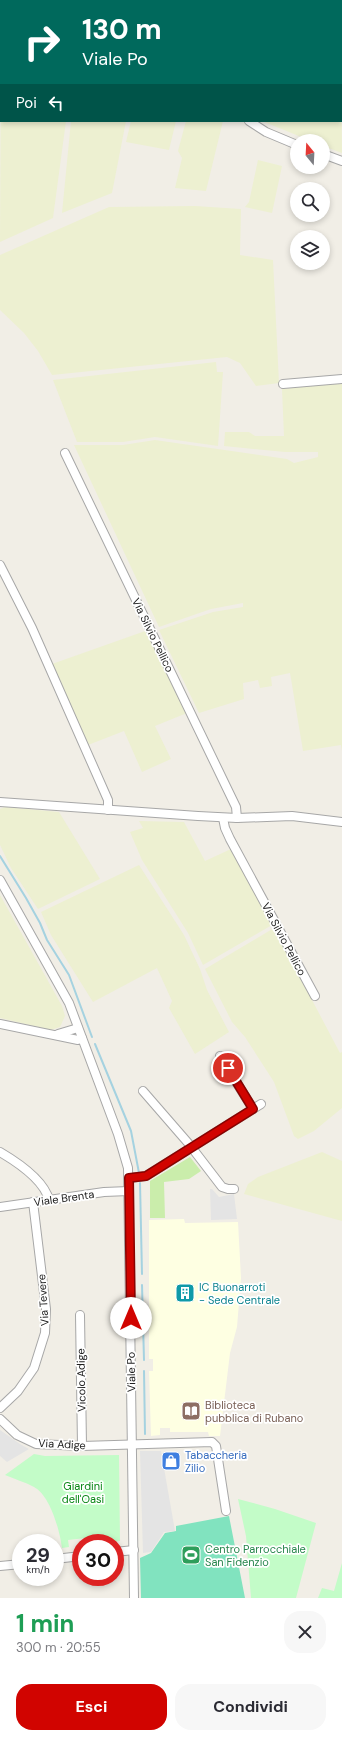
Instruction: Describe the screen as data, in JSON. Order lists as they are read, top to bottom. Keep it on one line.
{"streets":{"street":["Via Silvio Pellico","Viale Brenta","Via Tevere","Viale Po","Vicolo Adige","Via Adige"]},"crossings":[["Viale Brenta","Via Tevere"],["Viale Brenta","Viale Po"],["Viale Po","Via Adige"],["Vicolo Adige","Via Adige"]],"parks":["Giardini dell'Oasi"],"places":{"building":["IC Buonarroti - Sede Centrale"],"library":["Biblioteca pubblica di Rubano"],"shop":["Tabaccheria Zilio"],"sports":["Centro Parrocchiale San Fidenzio"]},"north":"top","page":{"turn":["130 m","Viale Po"],"then":"Poi","speed":"29 km/h","limit":"30","heading":["1 min","300 m · 20:55"],"buttons":["Esci","Condividi"]}}
